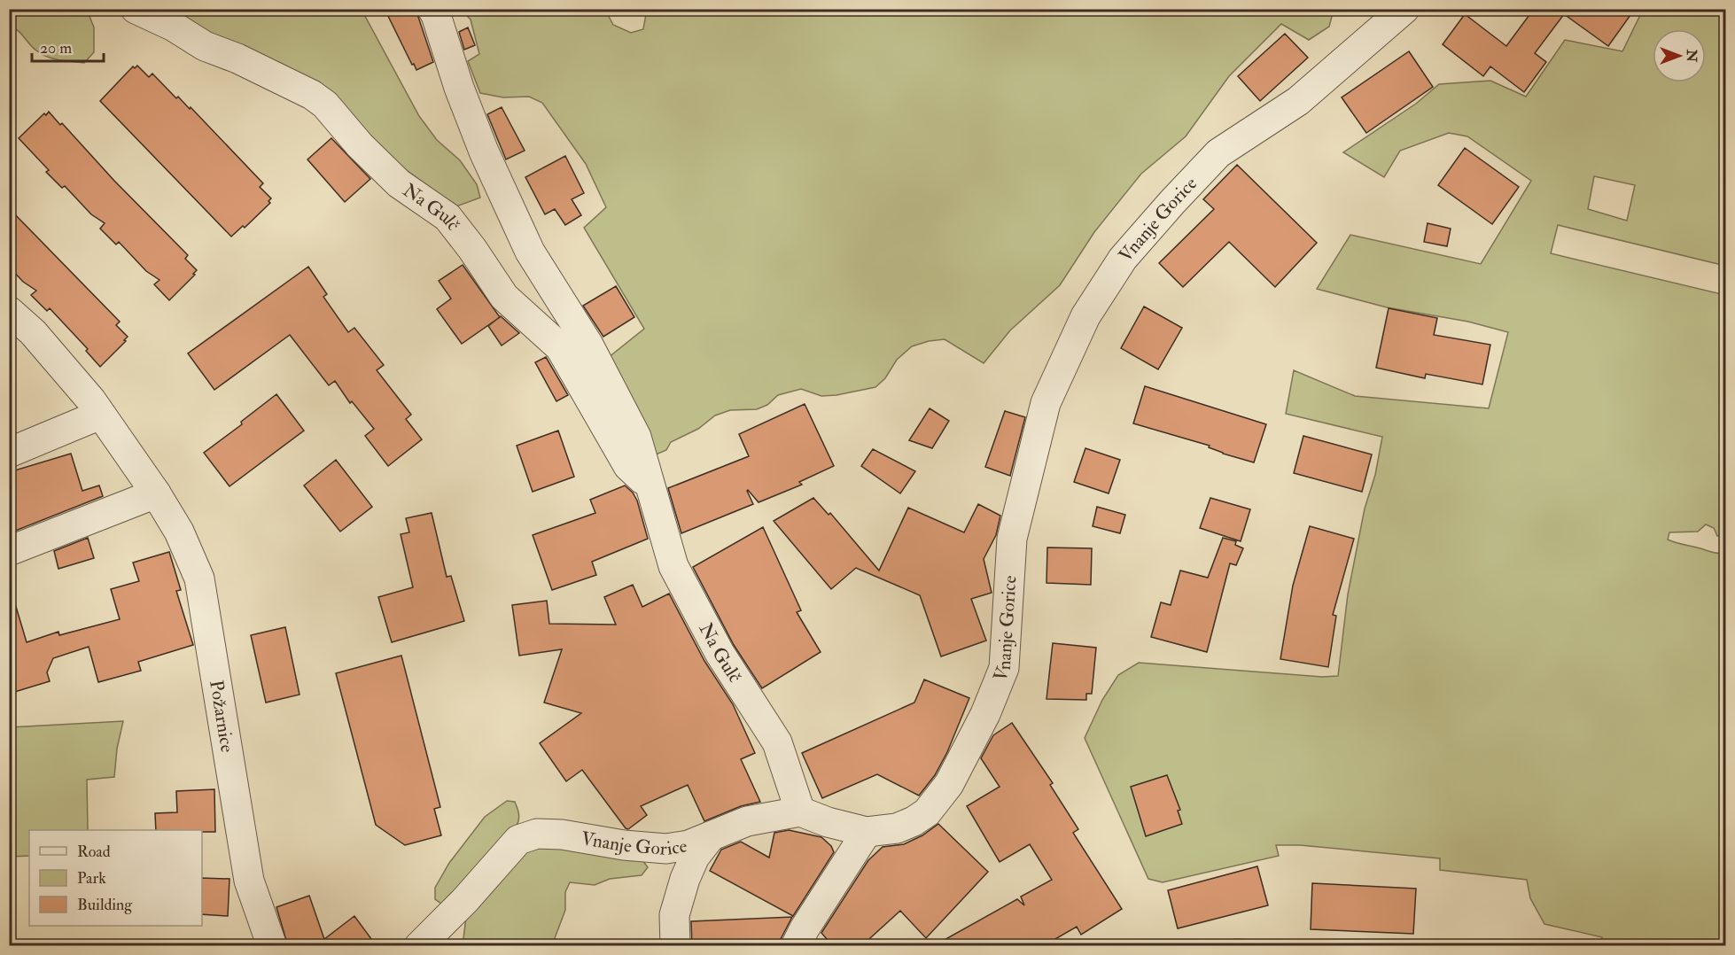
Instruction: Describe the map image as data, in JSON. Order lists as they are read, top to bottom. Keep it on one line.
{"streets":{"street":["Na Gulč","Vnanje Gorice","Požarnice"]},"crossings":[["Na Gulč","Vnanje Gorice"]],"legend":["Road","Park","Building"],"scale_bar":"20 m","north":"right"}
